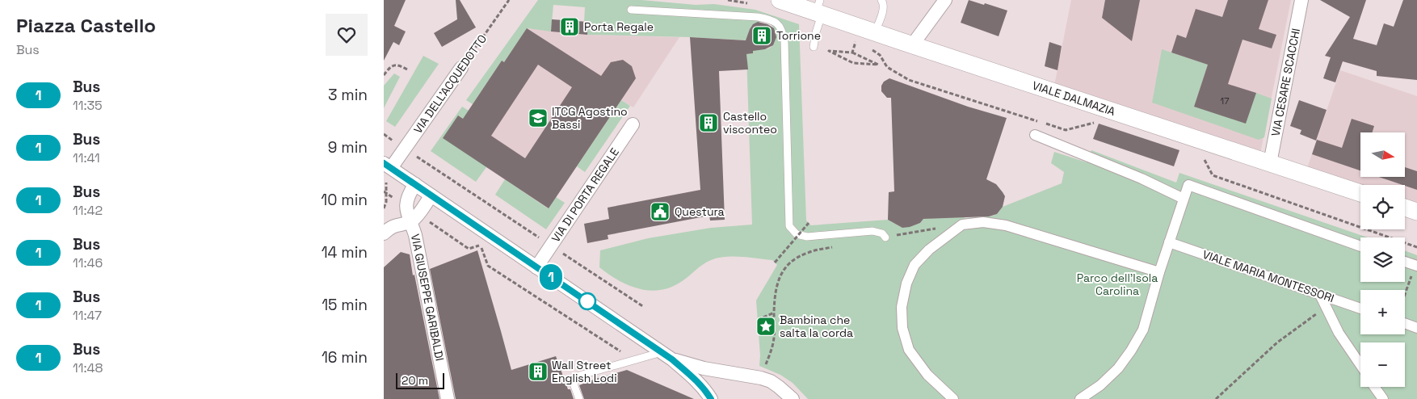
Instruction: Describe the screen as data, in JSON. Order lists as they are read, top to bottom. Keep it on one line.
{"streets":{"street":["VIA CESARE SCACCHI","VIA DELL'ACQUEDOTTO","VIALE DALMAZIA","VIA DI PORTA REGALE","VIALE MARIA MONTESSORI","VIA GIUSEPPE GARIBALDI"]},"crossings":[["VIA CESARE SCACCHI","VIALE DALMAZIA"]],"parks":["Parco dell'Isola Carolina"],"places":{"building":["Porta Regale","Torrione","Castello visconteo","Wall Street English Lodi"],"school or university":["ITCG Agostino Bassi"],"public building":["Questura"],"place":["Bambina che salta la corda"]},"lines":["bus line 1"],"house_numbers":["17"],"scale_bar":"20 m","north":"right","page":{"heading":["Piazza Castello","Bus"],"on_map":"1","list":[{"mark":"1","name":"Bus","note":"11:35","value":"3 min"},{"mark":"1","name":"Bus","note":"11:41","value":"9 min"},{"mark":"1","name":"Bus","note":"11:42","value":"10 min"},{"mark":"1","name":"Bus","note":"11:46","value":"14 min"},{"mark":"1","name":"Bus","note":"11:47","value":"15 min"},{"mark":"1","name":"Bus","note":"11:48","value":"16 min"}],"map_buttons":["+","−"],"scale":"20 m"}}
